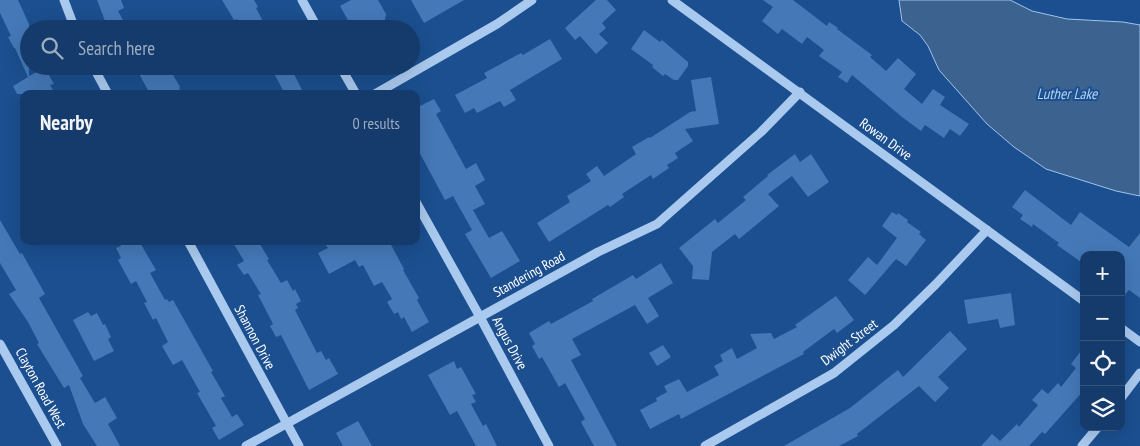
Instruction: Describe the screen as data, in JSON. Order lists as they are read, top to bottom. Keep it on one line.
{"streets":{"street":["Rowan Drive","Standering Road","Shannon Drive","Dwight Street","Angus Drive","Clayton Road West"]},"crossings":[["Rowan Drive","Standering Road"],["Rowan Drive","Dwight Street"],["Standering Road","Shannon Drive"],["Standering Road","Angus Drive"]],"water":["Luther Lake"],"page":{"search":"Search here","heading":["Nearby","0 results"],"map_buttons":["+","−"]}}
